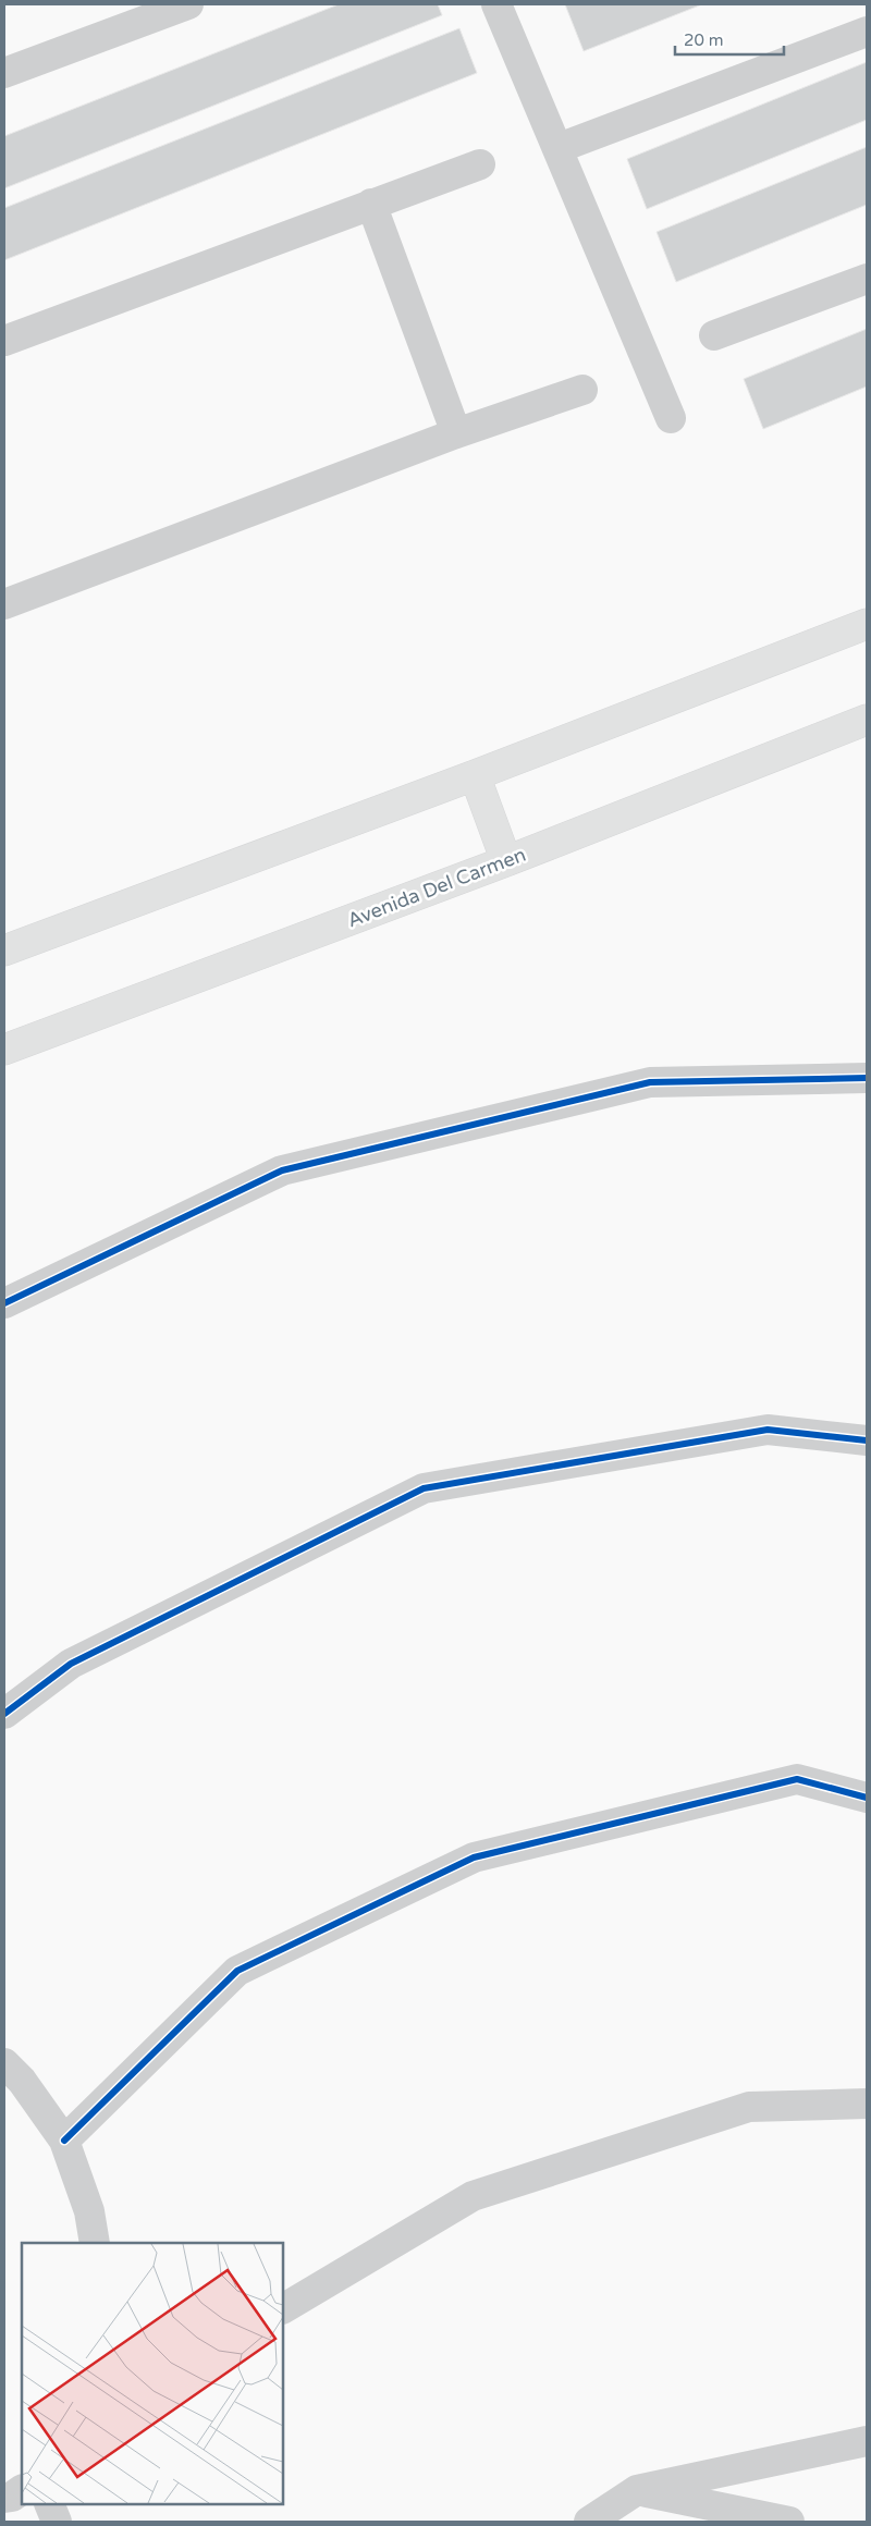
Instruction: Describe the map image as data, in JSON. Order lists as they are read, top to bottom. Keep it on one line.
{"streets":{"main road":["Avenida Del Carmen"]},"scale_bar":"20 m"}
